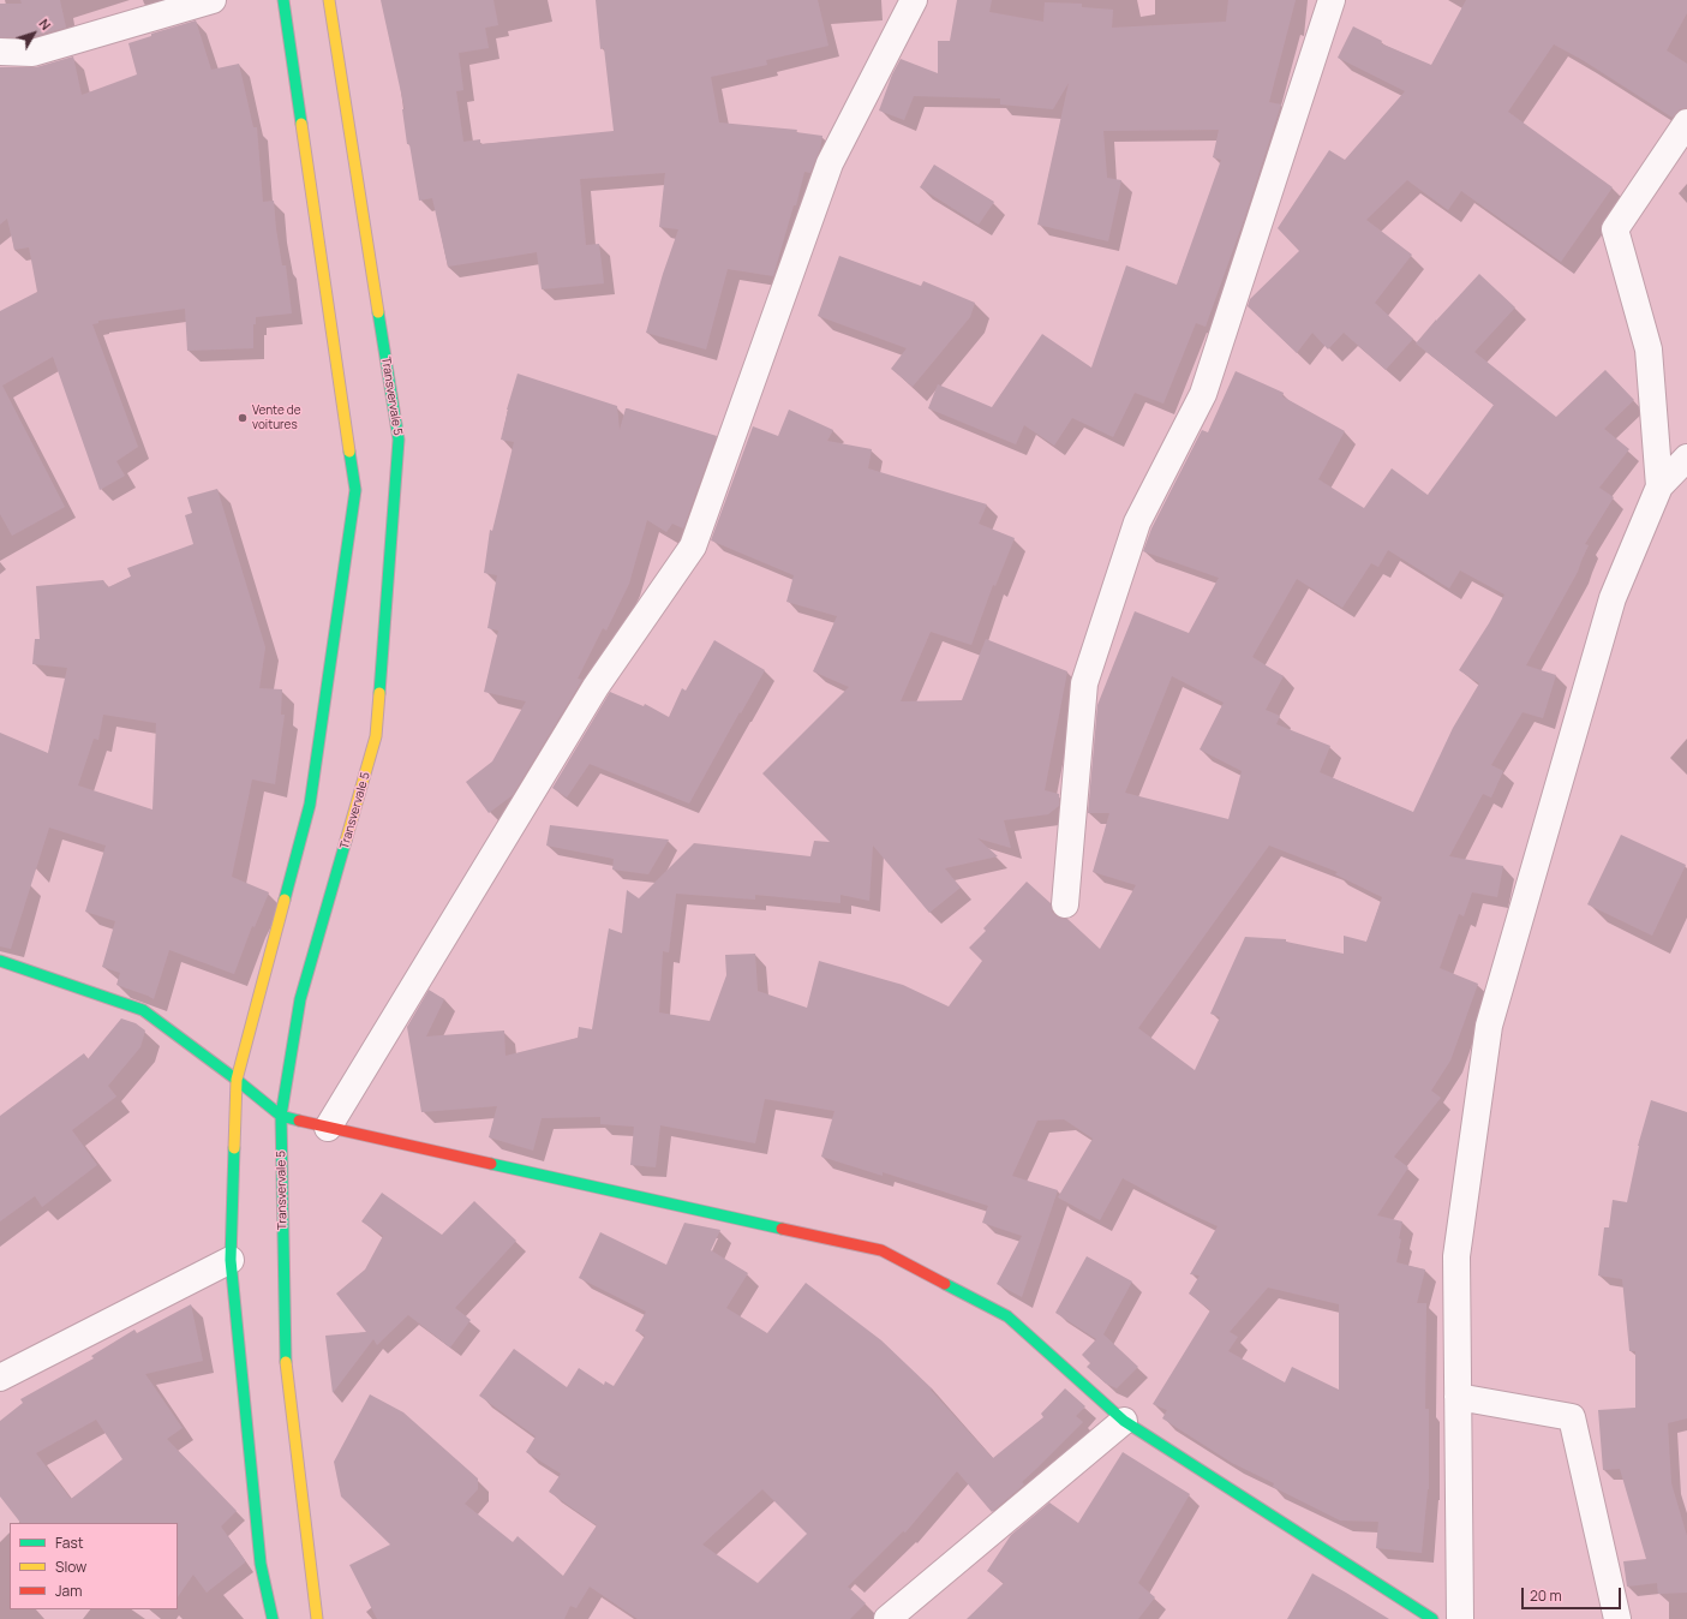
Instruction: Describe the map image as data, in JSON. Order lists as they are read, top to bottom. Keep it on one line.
{"streets":{"street":["Transvervale 5"]},"places":["Vente de voitures"],"legend":["Fast","Slow","Jam"],"scale_bar":"20 m","north":"top right"}
